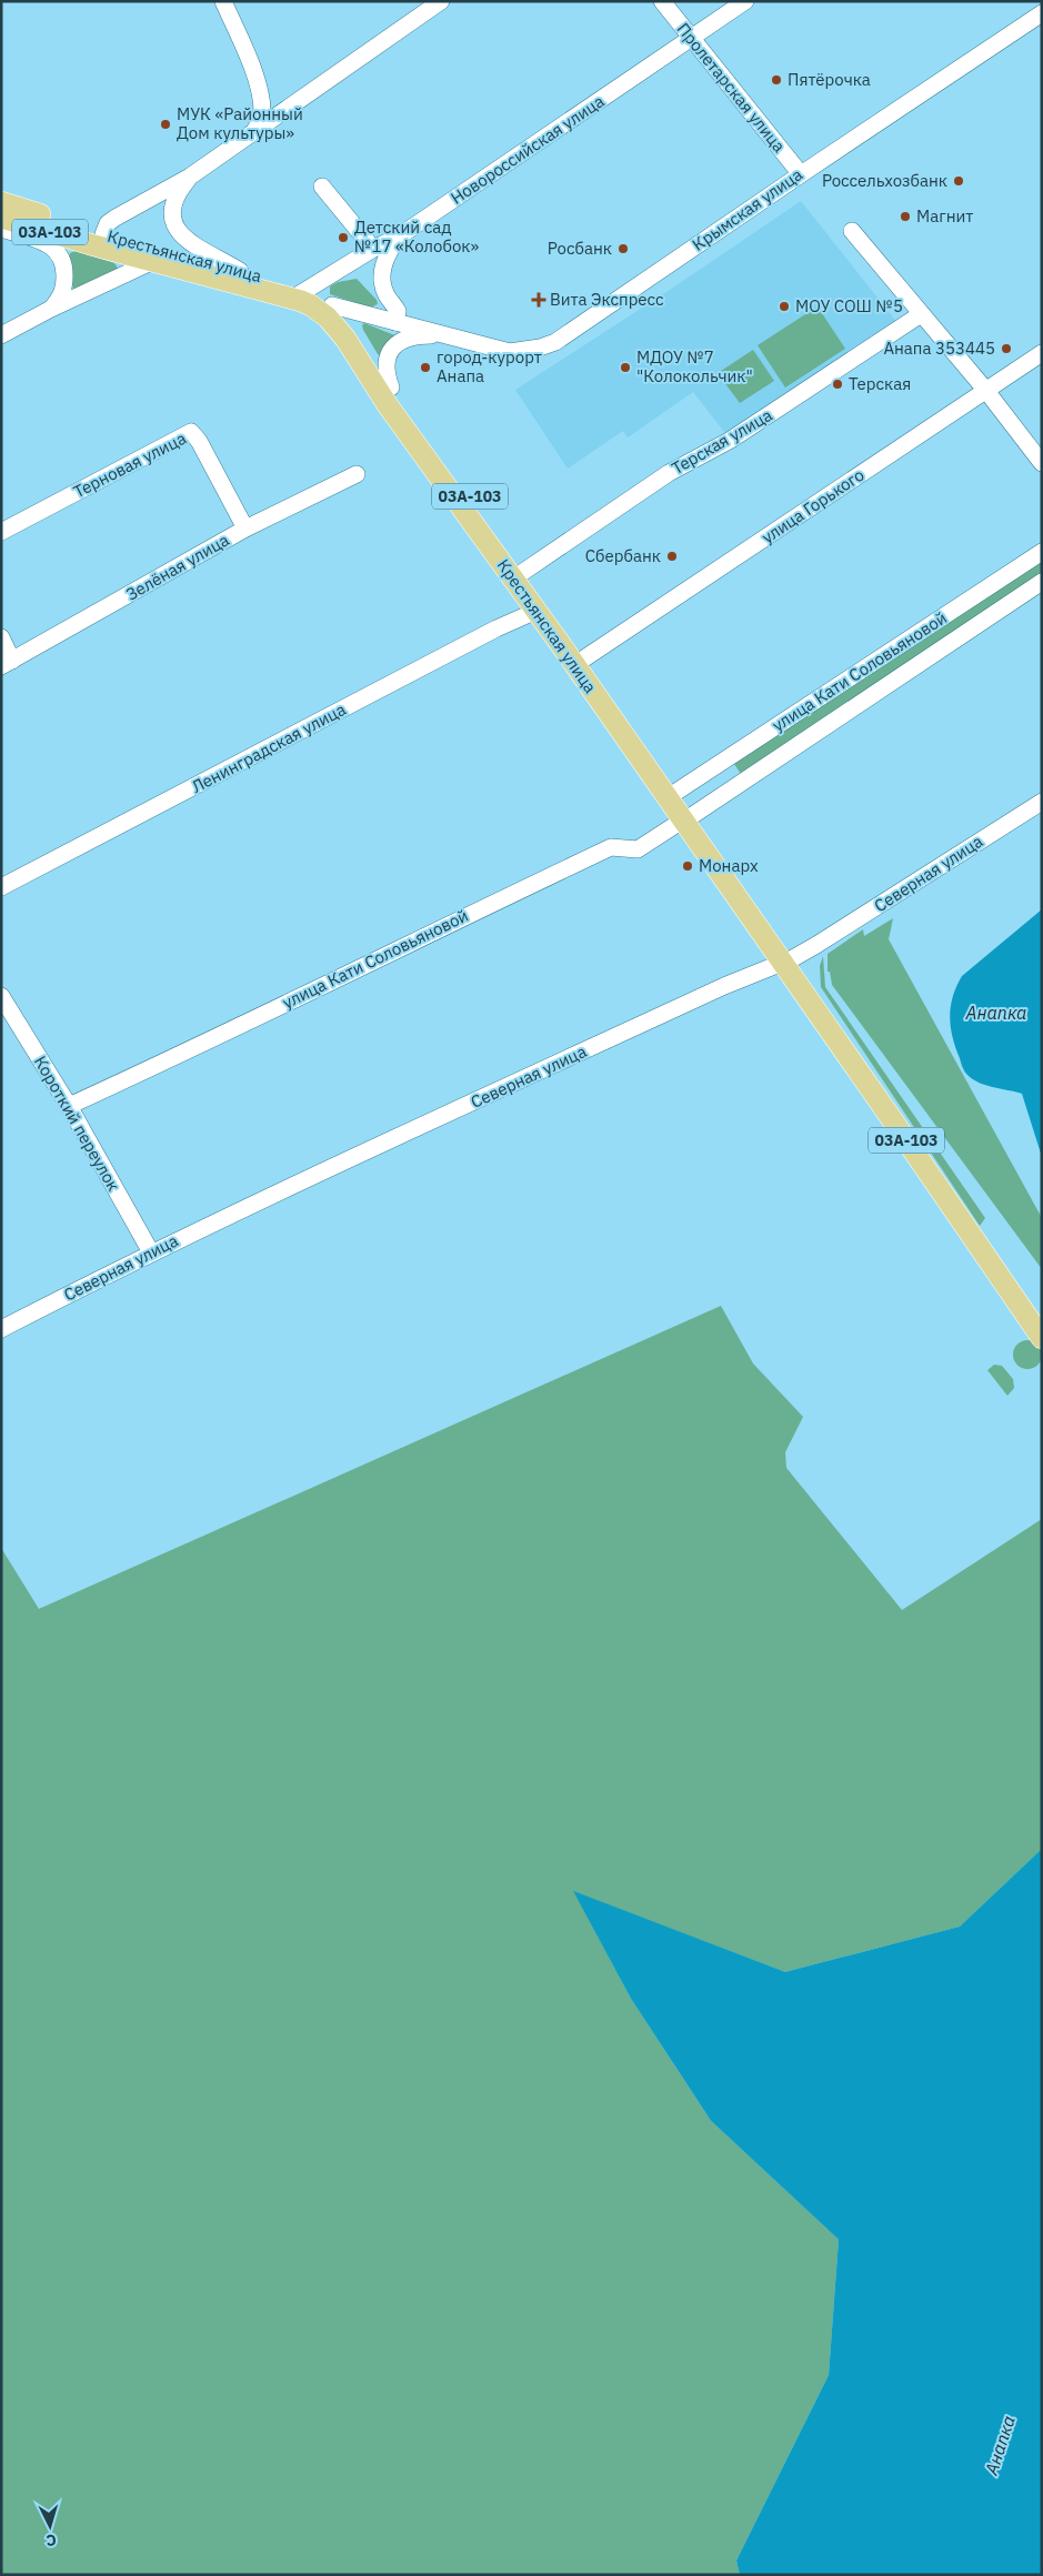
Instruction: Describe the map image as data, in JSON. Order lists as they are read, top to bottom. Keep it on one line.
{"streets":{"main road":["03А-103","Крестьянская улица"],"street":["Пролетарская улица","Новороссийская улица","Крымская улица","Терская улица","Терновая улица","улица Горького","Зелёная улица","улица Кати Соловьяновой","Ленинградская улица","Северная улица","Короткий переулок"]},"crossings":[["Пролетарская улица","Новороссийская улица"],["Пролетарская улица","Крымская улица"],["Новороссийская улица","Крестьянская улица"],["Крымская улица","Крестьянская улица"],["03А-103","Крестьянская улица"],["03А-103","Северная улица"],["Крестьянская улица","Терская улица"],["Крестьянская улица","улица Горького"],["Крестьянская улица","улица Кати Соловьяновой"],["Крестьянская улица","Ленинградская улица"],["Крестьянская улица","Северная улица"],["Терновая улица","Зелёная улица"],["улица Кати Соловьяновой","Короткий переулок"],["Северная улица","Короткий переулок"]],"water":["Анапка"],"places":{"other":["Пятёрочка","МУК «Районный Дом культуры»","Россельхозбанк","Магнит","Детский сад №17 «Колобок»","Росбанк","МОУ СОШ №5","Анапа 353445","город-курорт Анапа","МДОУ №7 \"Колокольчик\"","Терская","Сбербанк","Монарх"],"health":["Вита Экспресс"]},"north":"bottom"}
